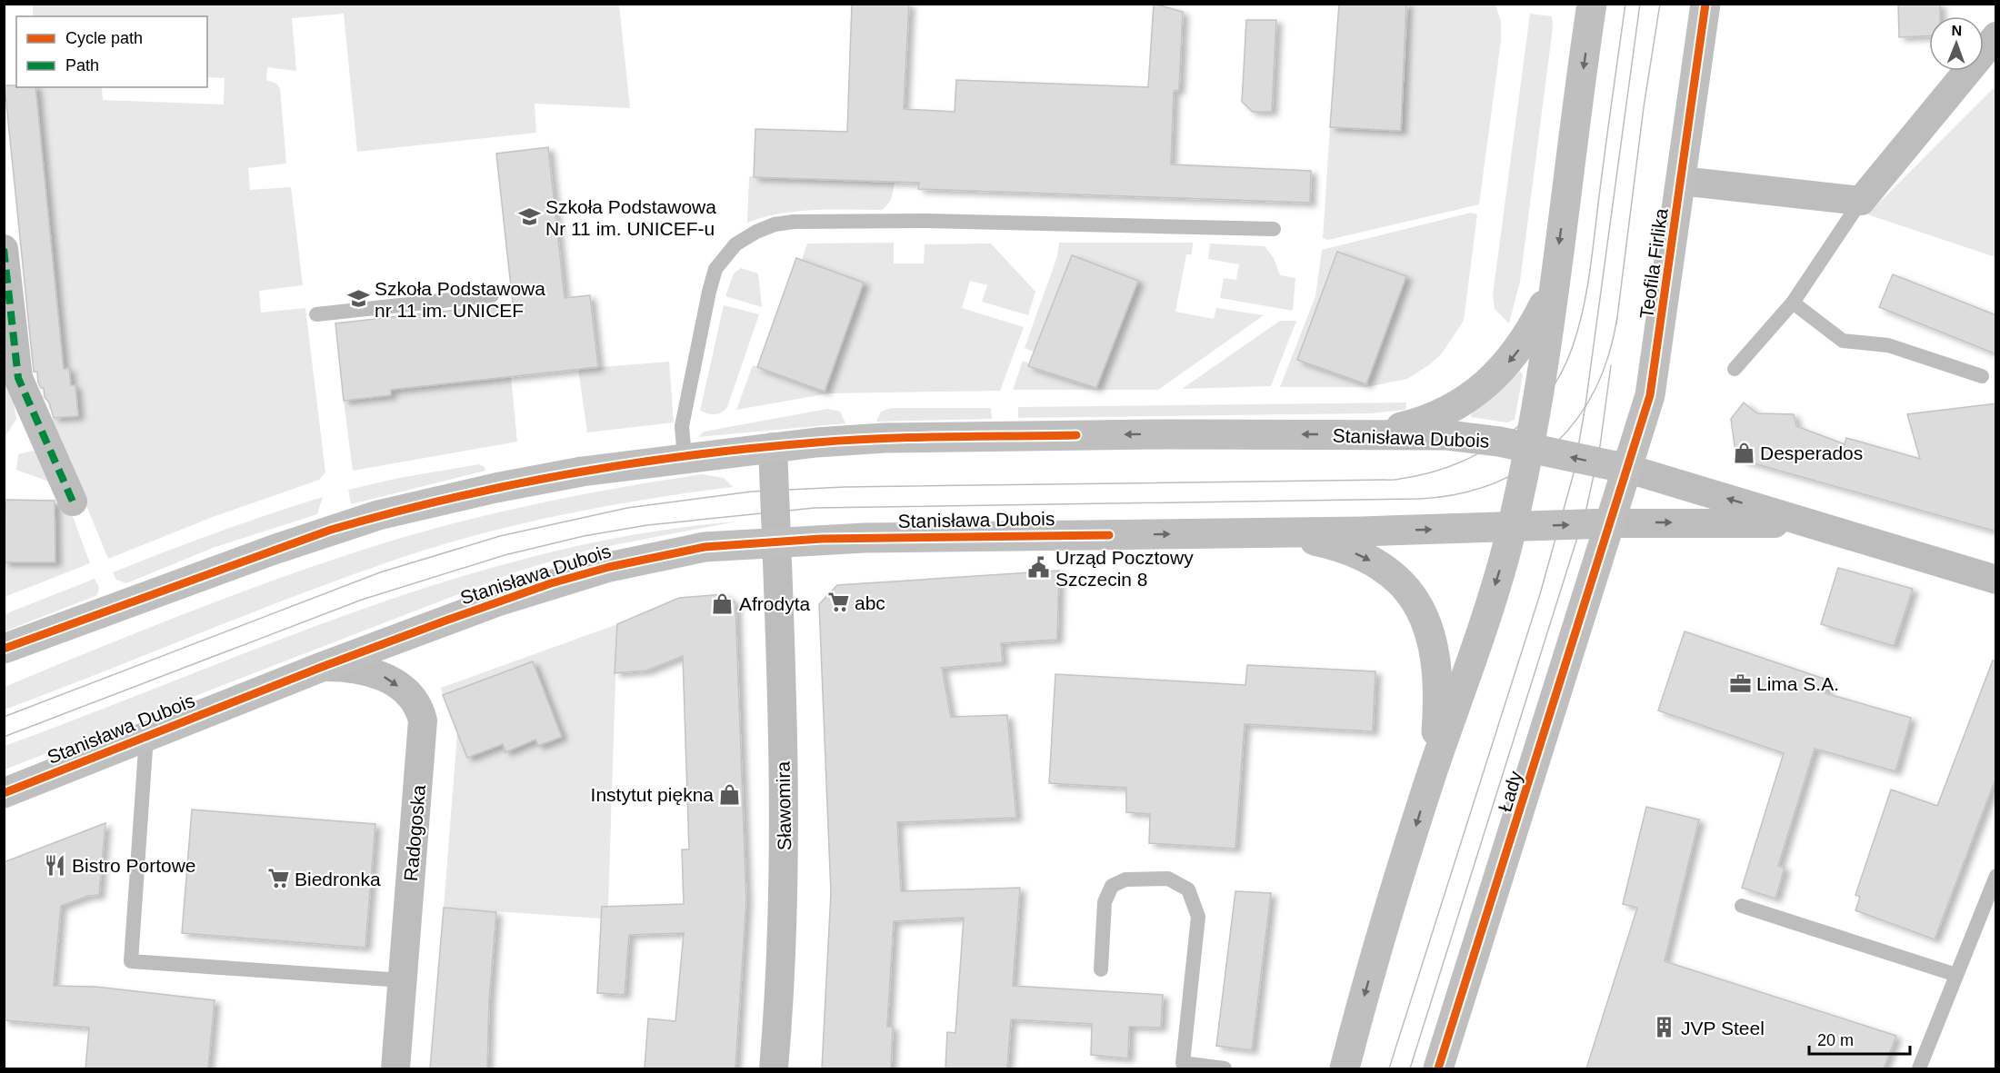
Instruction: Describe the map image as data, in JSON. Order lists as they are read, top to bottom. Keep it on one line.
{"streets":{"street":["Teofila Firlika","Stanisława Dubois","Łady","Sławomira","Radogoska"]},"crossings":[["Teofila Firlika","Stanisława Dubois"],["Teofila Firlika","Łady"],["Stanisława Dubois","Łady"],["Stanisława Dubois","Sławomira"],["Stanisława Dubois","Radogoska"]],"one_way":["Radogoska"],"places":{"school or university":["Szkoła Podstawowa Nr 11 im. UNICEF-u","Szkoła Podstawowa nr 11 im. UNICEF"],"shop":["Desperados","Afrodyta","Instytut piękna"],"public building":["Urząd Pocztowy Szczecin 8"],"supermarket":["abc","Biedronka"],"office":["Lima S.A."],"restaurant":["Bistro Portowe"],"building":["JVP Steel"]},"legend":["Cycle path","Path"],"scale_bar":"20 m","north":"top"}
